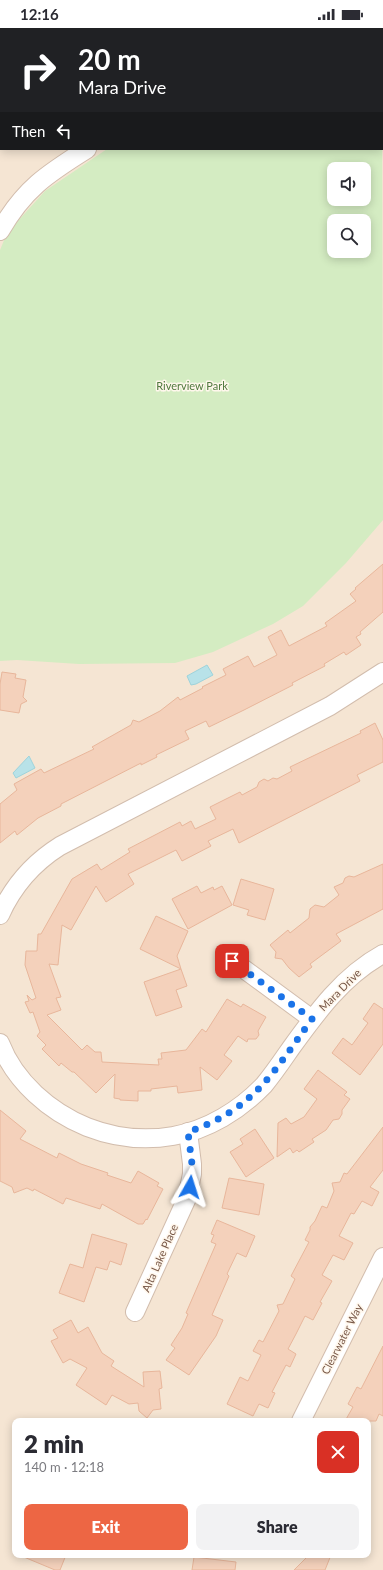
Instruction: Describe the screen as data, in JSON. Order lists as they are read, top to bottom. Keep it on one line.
{"streets":{"street":["Mara Drive","Alta Lake Place","Clearwater Way"]},"crossings":[["Mara Drive","Alta Lake Place"]],"parks":["Riverview Park"],"page":{"status":"12:16","turn":["20 m","Mara Drive"],"then":"Then","heading":["2 min","140 m · 12:18"],"buttons":["Exit","Share"]}}
